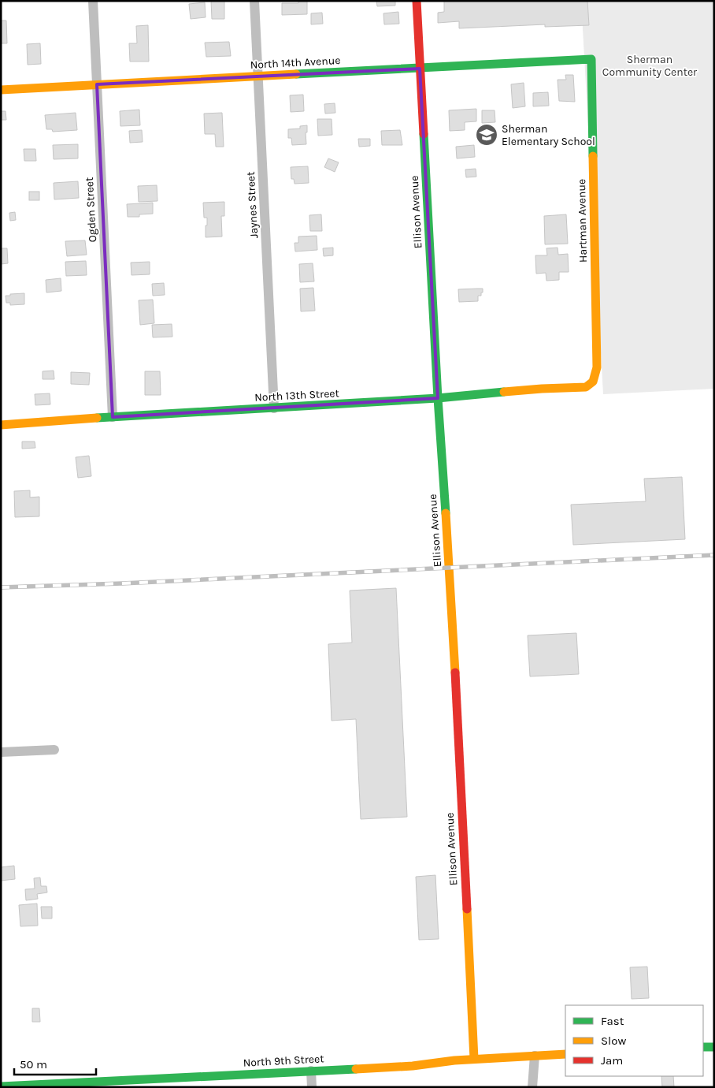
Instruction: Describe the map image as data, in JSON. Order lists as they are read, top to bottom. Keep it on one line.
{"streets":{"street":["North 14th Avenue","Jaynes Street","Ogden Street","Ellison Avenue","Hartman Avenue","North 13th Street","North 9th Street"]},"crossings":[["North 14th Avenue","Jaynes Street"],["North 14th Avenue","Ogden Street"],["North 14th Avenue","Ellison Avenue"],["North 14th Avenue","Hartman Avenue"],["Jaynes Street","North 13th Street"],["Ogden Street","North 13th Street"],["Ellison Avenue","North 13th Street"],["Ellison Avenue","North 9th Street"],["Hartman Avenue","North 13th Street"]],"parks":["Sherman Community Center"],"places":{"school or university":["Sherman Elementary School"]},"legend":["Fast","Slow","Jam"],"scale_bar":"50 m"}
